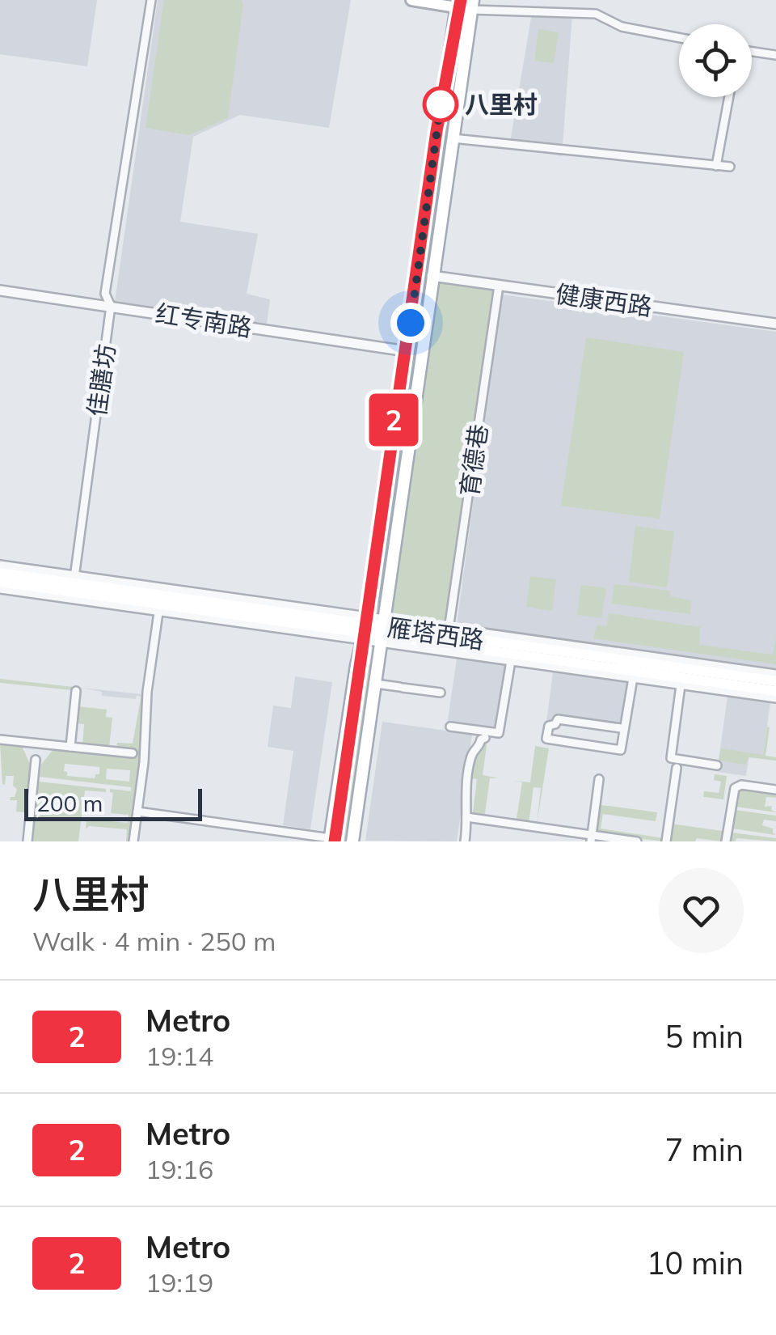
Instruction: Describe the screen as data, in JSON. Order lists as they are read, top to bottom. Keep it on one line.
{"streets":{"main road":["雁塔西路"],"street":["健康西路","红专南路","佳膳坊","育德巷"]},"crossings":[["健康西路","育德巷"],["红专南路","佳膳坊"],["佳膳坊","雁塔西路"],["育德巷","雁塔西路"]],"places":["八里村"],"lines":["metro line 2"],"scale_bar":"200 m","page":{"on_map":"2","scale":"200 m","heading":["八里村","Walk · 4 min · 250 m"],"list":[{"mark":"2","name":"Metro","note":"19:14","value":"5 min"},{"mark":"2","name":"Metro","note":"19:16","value":"7 min"},{"mark":"2","name":"Metro","note":"19:19","value":"10 min"}]}}
